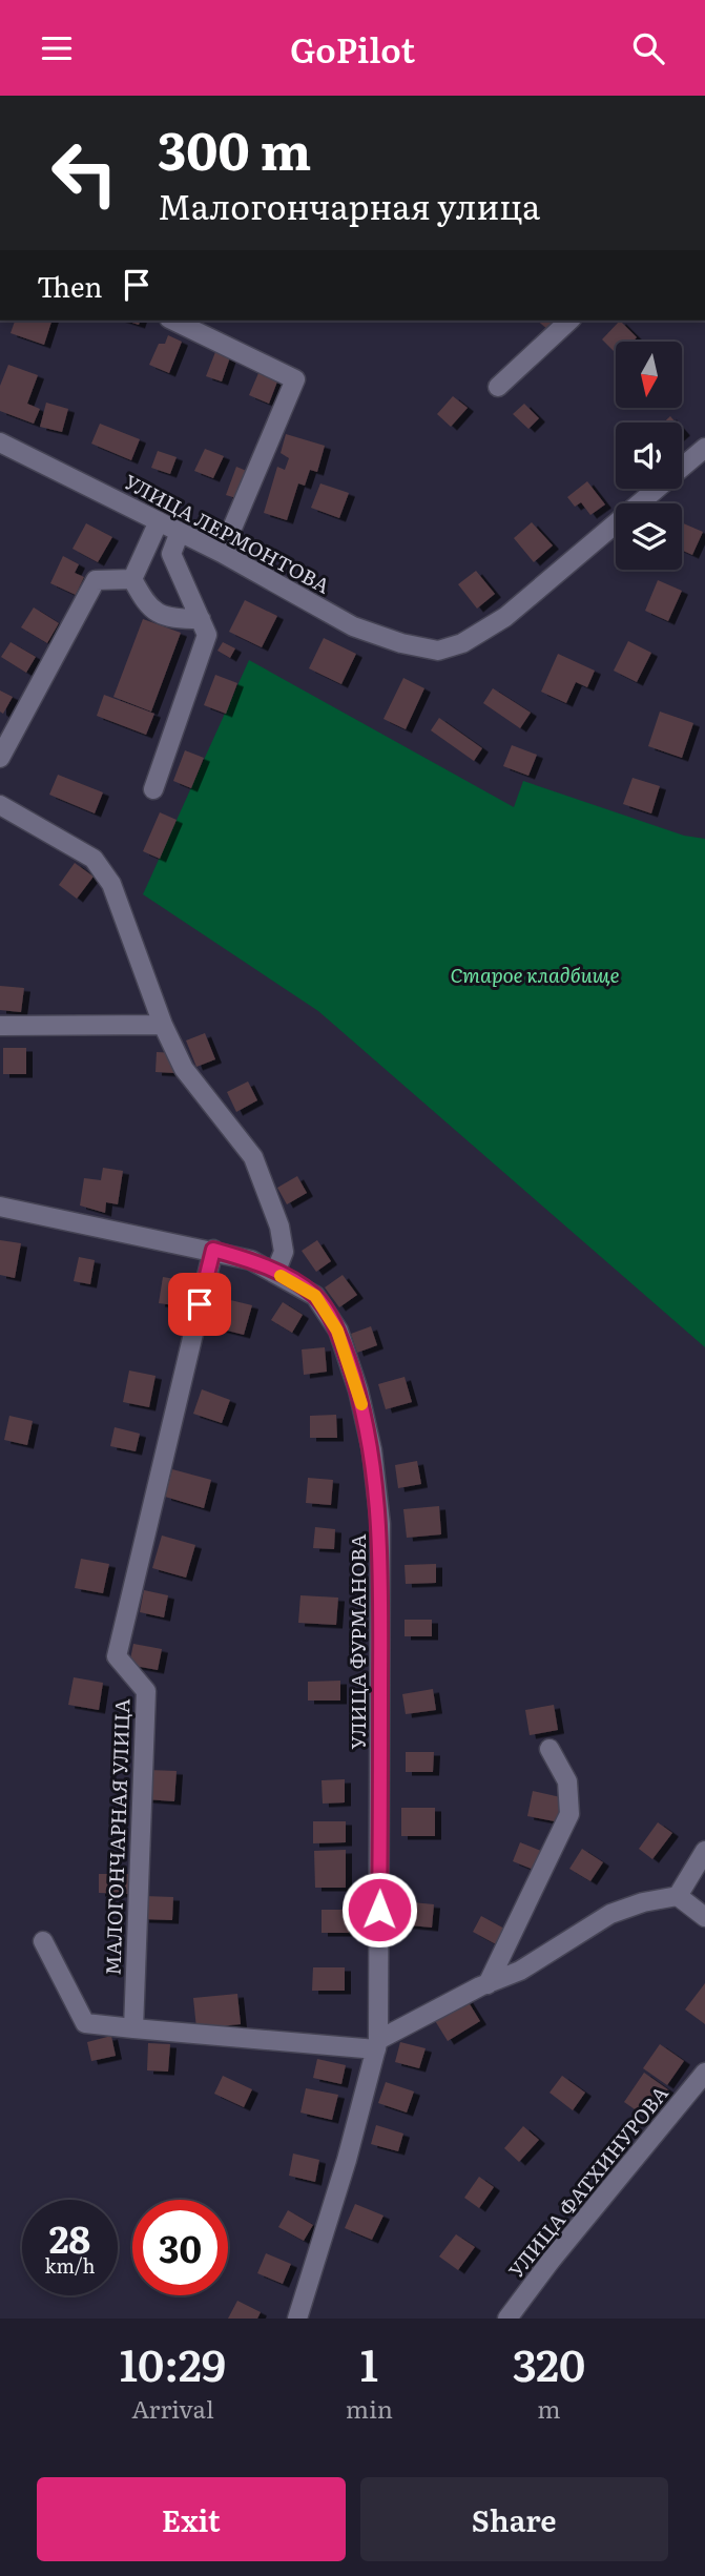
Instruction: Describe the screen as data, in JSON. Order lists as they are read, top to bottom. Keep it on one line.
{"streets":{"street":["УЛИЦА ЛЕРМОНТОВА","УЛИЦА ФУРМАНОВА","МАЛОГОНЧАРНАЯ УЛИЦА","УЛИЦА ФАТХИНУРОВА"]},"crossings":[["УЛИЦА ФУРМАНОВА","МАЛОГОНЧАРНАЯ УЛИЦА"]],"parks":["Старое кладбище"],"north":"bottom","page":{"header":"GoPilot","turn":["300 m","Малогончарная улица"],"then":"Then","speed":"28 km/h","limit":"30","eta":["10:29","Arrival","1","min","320","m"],"buttons":["Exit","Share"]}}
